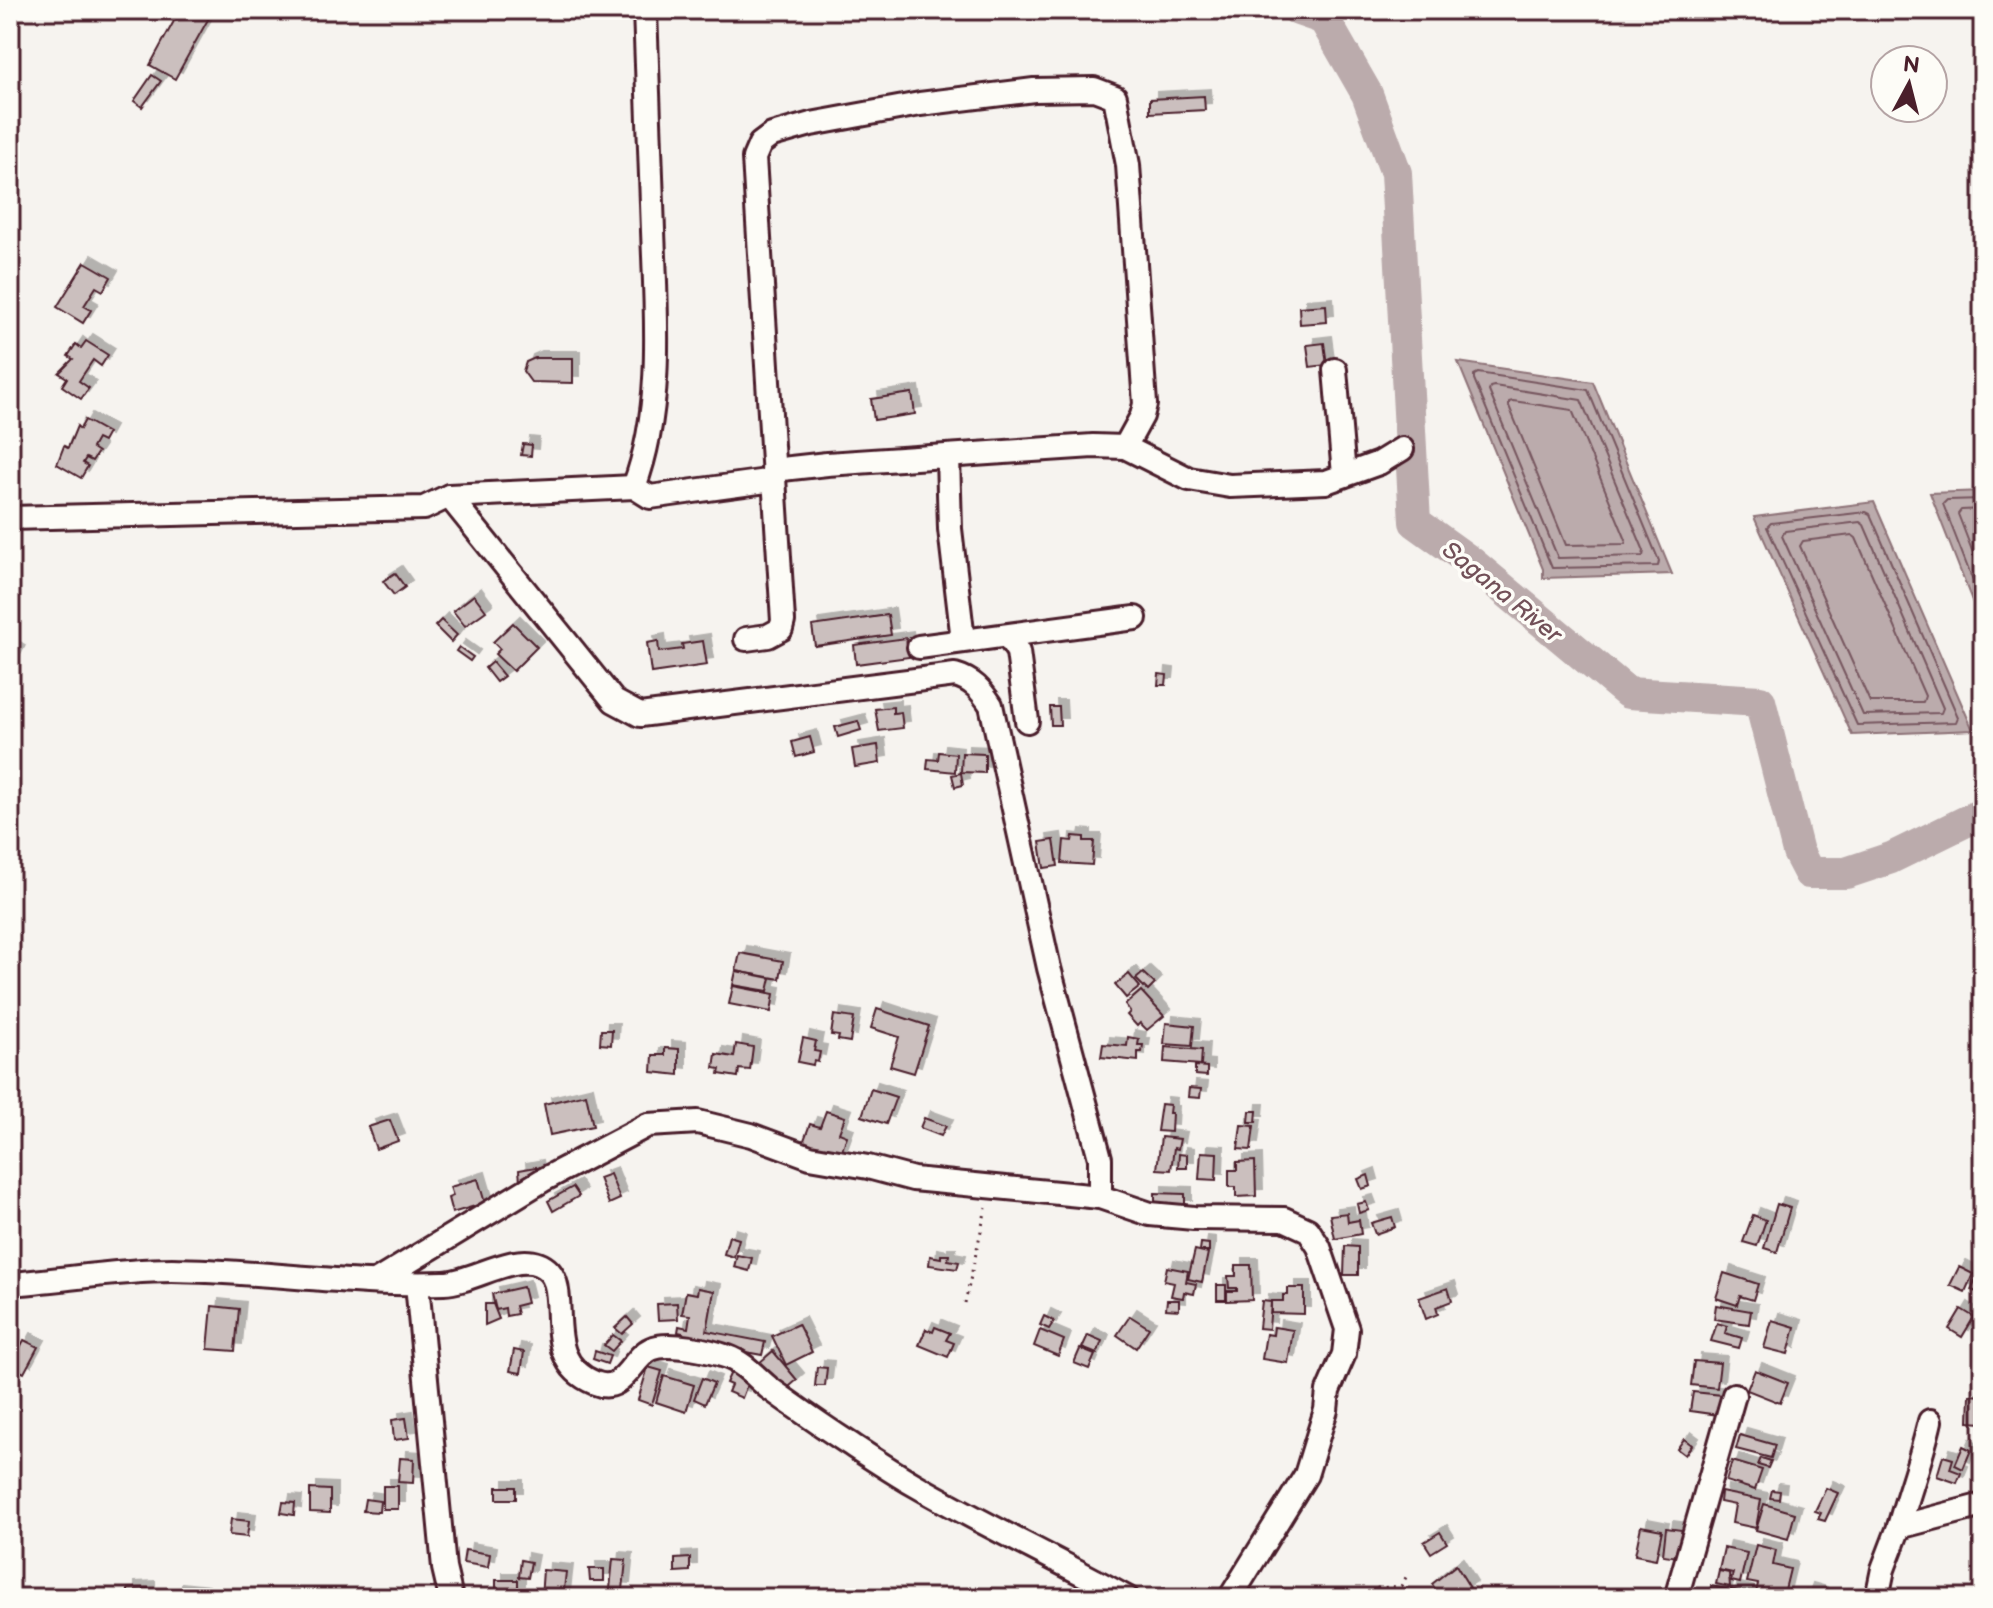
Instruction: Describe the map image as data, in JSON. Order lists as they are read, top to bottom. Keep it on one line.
{"water":["Sagana River"],"north":"top"}
